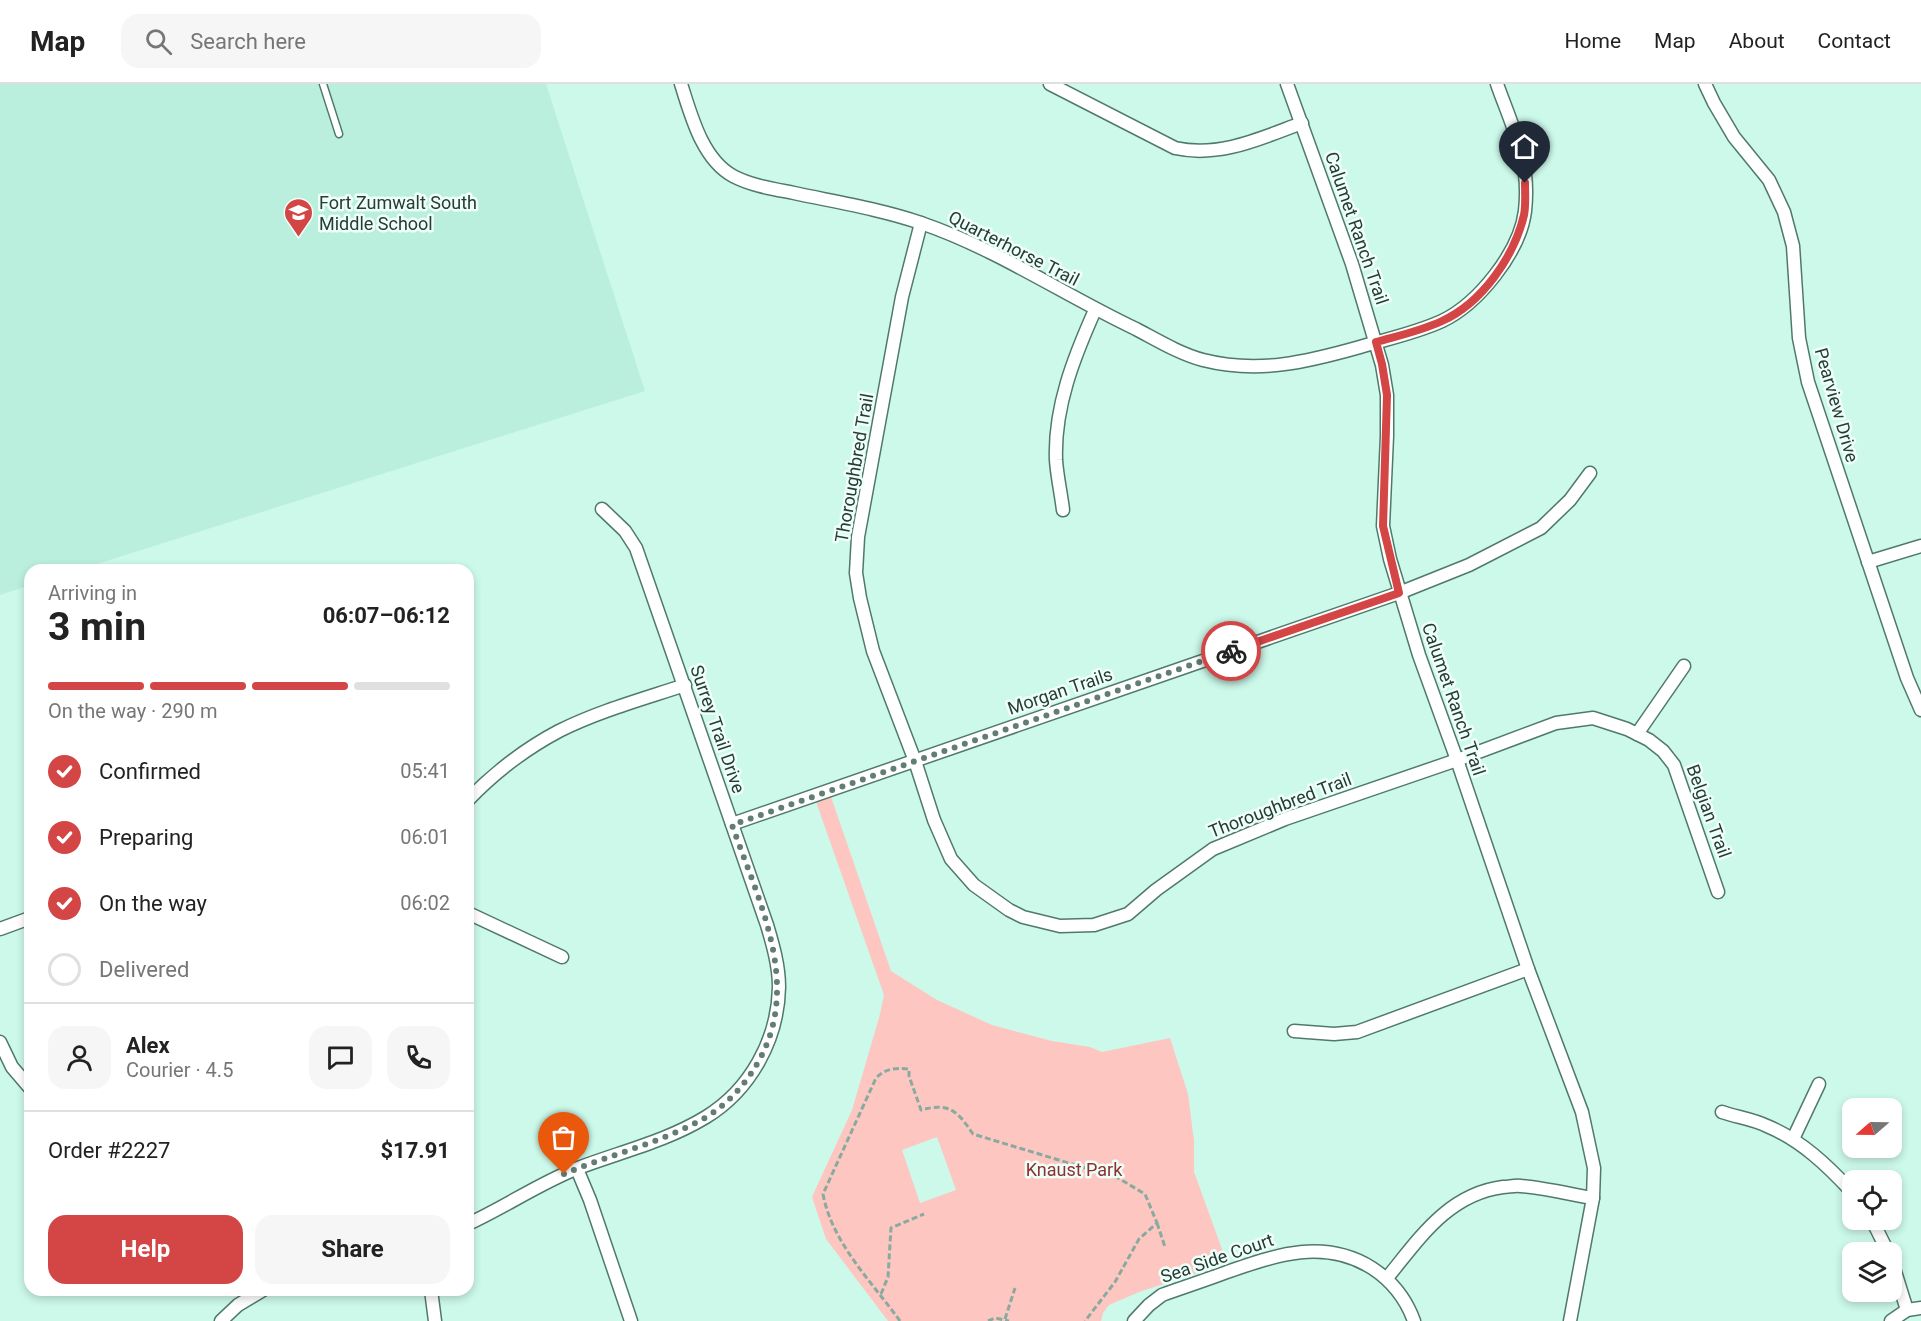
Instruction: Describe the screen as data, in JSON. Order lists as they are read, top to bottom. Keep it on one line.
{"streets":{"street":["Calumet Ranch Trail","Quarterhorse Trail","Pearview Drive","Thoroughbred Trail","Morgan Trails","Surrey Trail Drive","Belgian Trail","Sea Side Court"]},"crossings":[["Calumet Ranch Trail","Quarterhorse Trail"],["Calumet Ranch Trail","Thoroughbred Trail"],["Calumet Ranch Trail","Morgan Trails"],["Calumet Ranch Trail","Belgian Trail"],["Quarterhorse Trail","Thoroughbred Trail"],["Thoroughbred Trail","Morgan Trails"],["Thoroughbred Trail","Belgian Trail"],["Morgan Trails","Surrey Trail Drive"]],"parks":["Knaust Park"],"places":{"school or university":["Fort Zumwalt South Middle School"]},"north":"left","page":{"header":"Map","search":"Search here","nav":["Home","Map","About","Contact"],"heading":["3 min","Arriving in","06:07–06:12"],"panel":["Alex","Courier · 4.5","Order #2227","$17.91"],"bar":"On the way · 290 m","list":[["Confirmed","05:41"],["Preparing","06:01"],["On the way","06:02"],"Delivered"],"buttons":["Help","Share"]}}
